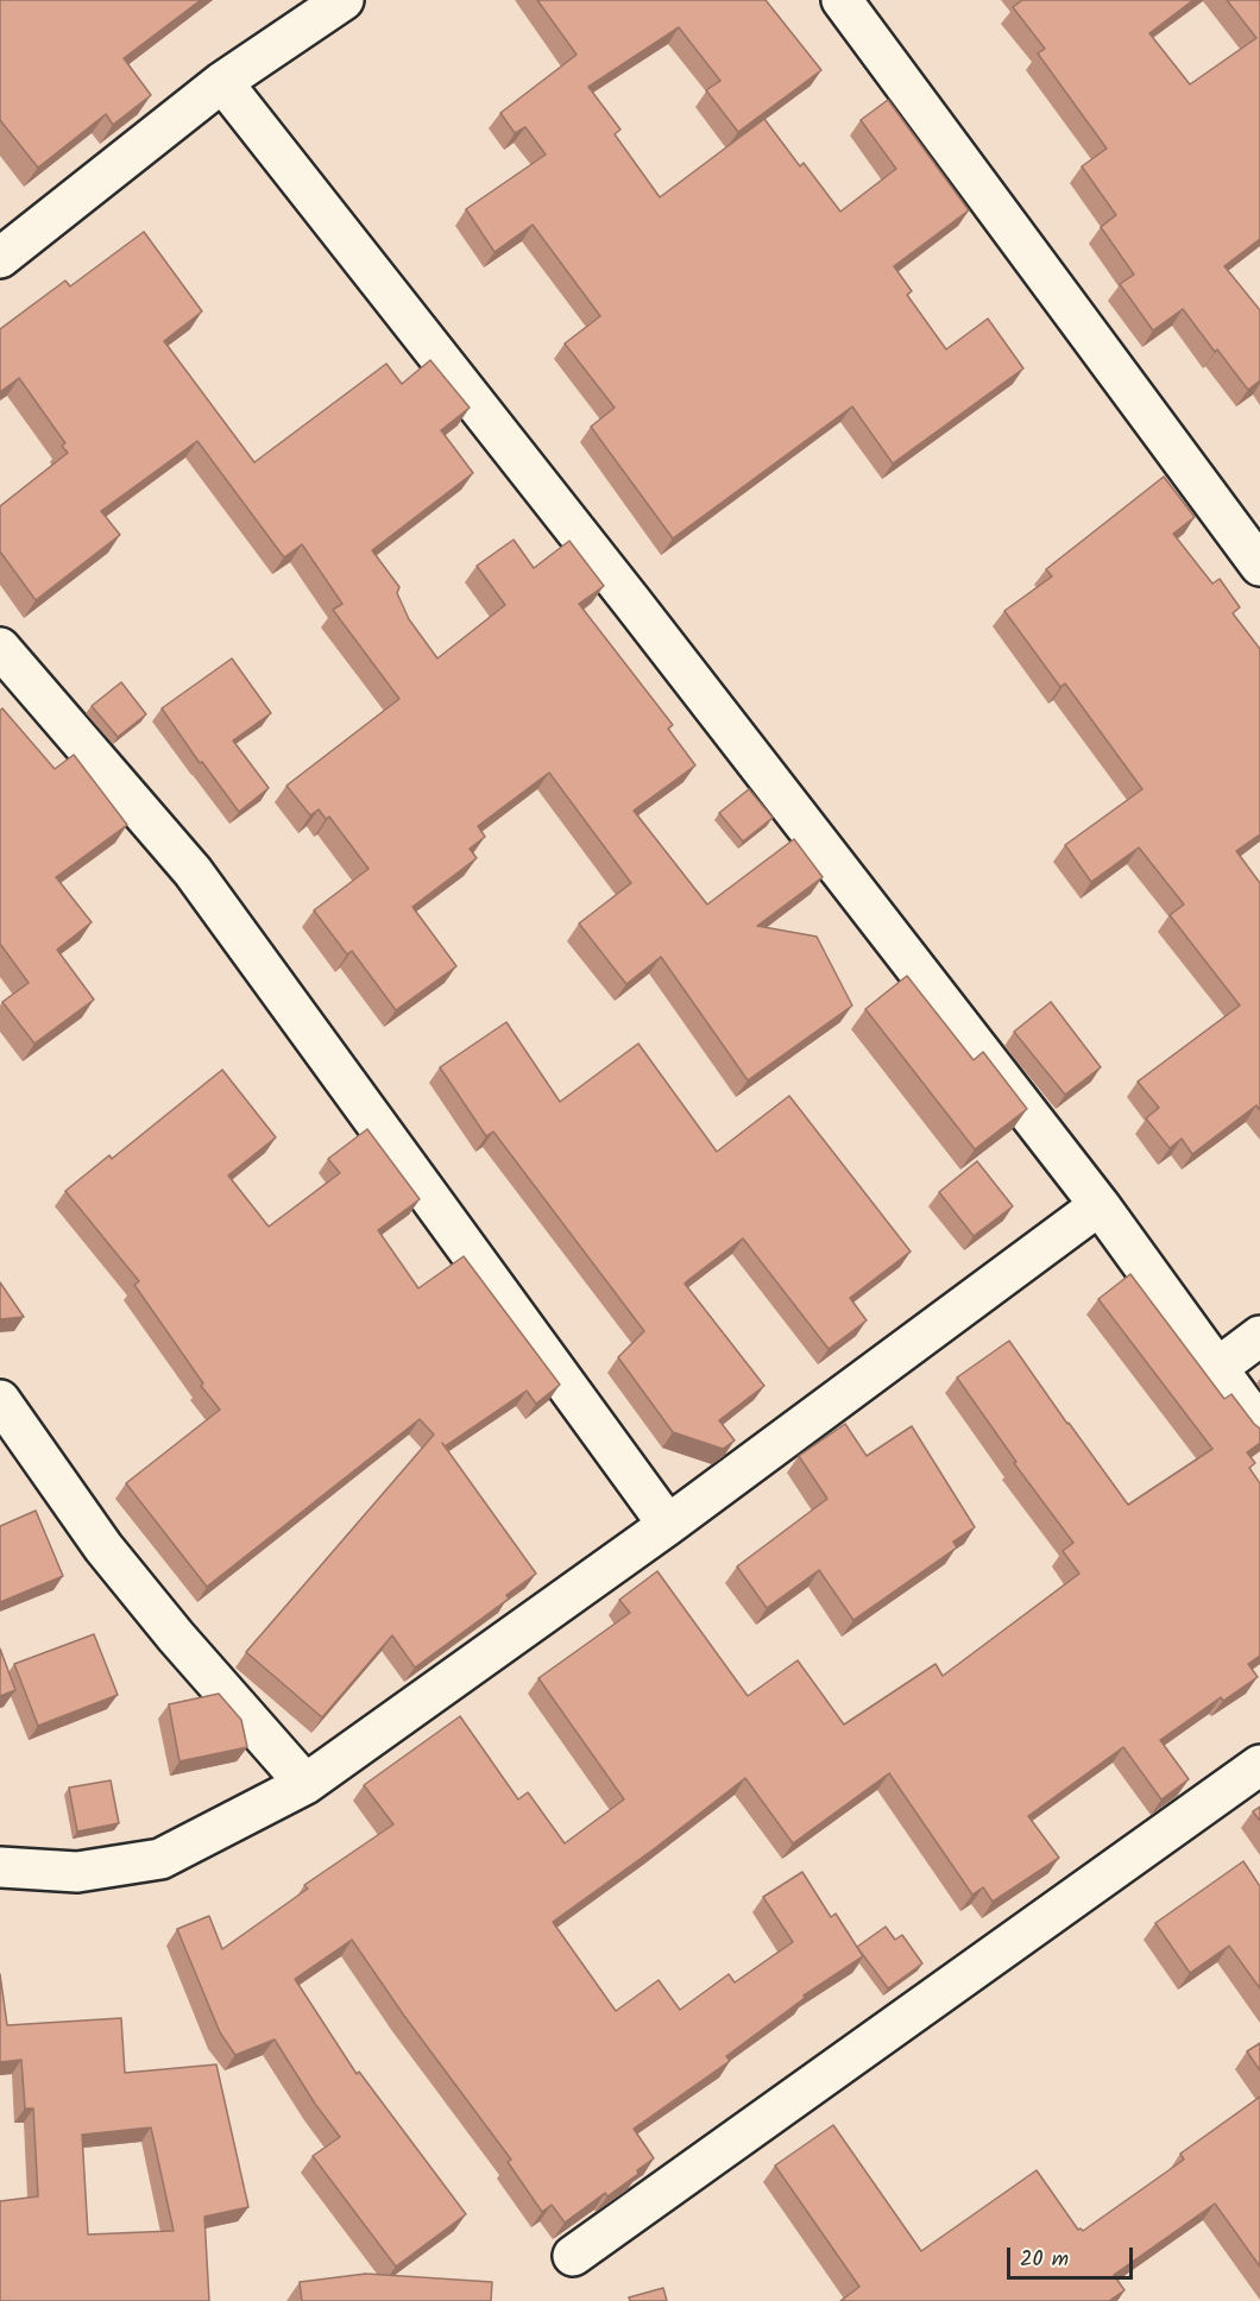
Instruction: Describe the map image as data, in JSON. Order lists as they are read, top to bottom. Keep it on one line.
{"scale_bar":"20 m"}
